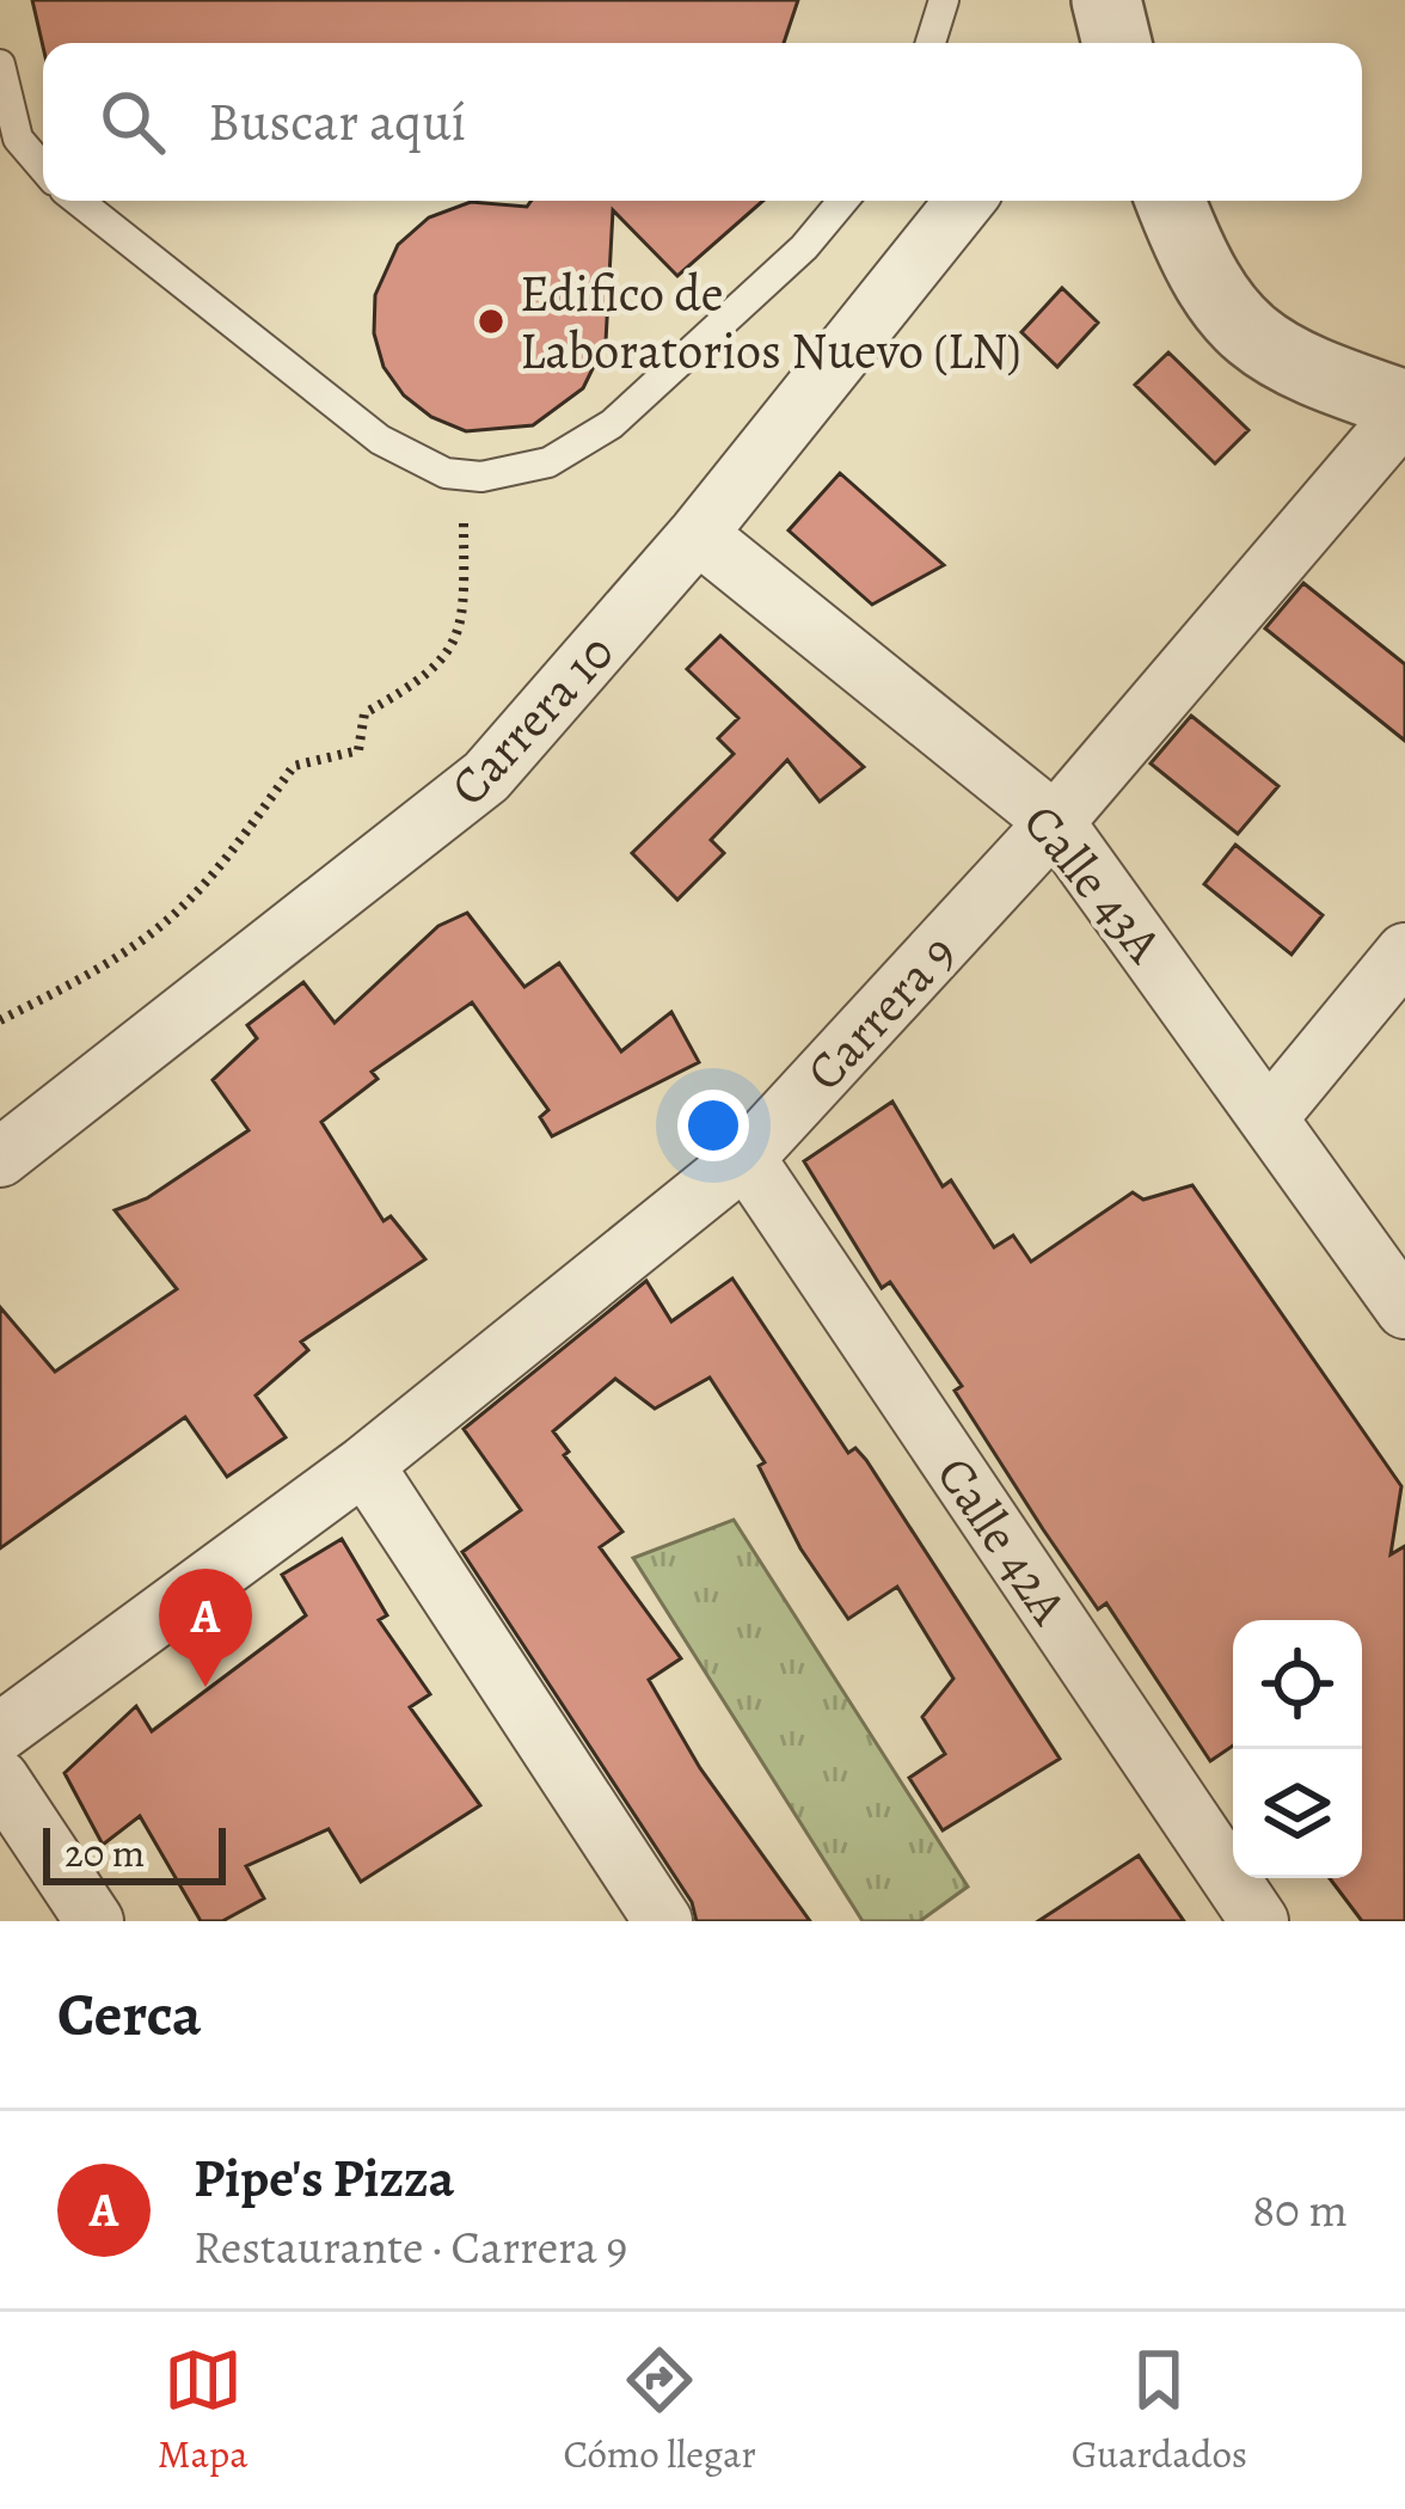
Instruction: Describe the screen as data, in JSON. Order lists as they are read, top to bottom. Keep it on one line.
{"streets":{"street":["Carrera 10","Calle 43A","Carrera 9","Calle 42A"]},"crossings":[["Carrera 10","Calle 43A"],["Calle 43A","Carrera 9"],["Carrera 9","Calle 42A"]],"places":["Edifico de Laboratorios Nuevo (LN)"],"scale_bar":"20 m","page":{"search":"Buscar aquí","pins":"A","scale":"20 m","heading":"Cerca","list":[{"mark":"A","name":"Pipe's Pizza","note":"Restaurante · Carrera 9","value":"80 m"}],"nav":["Mapa","Cómo llegar","Guardados"]}}
